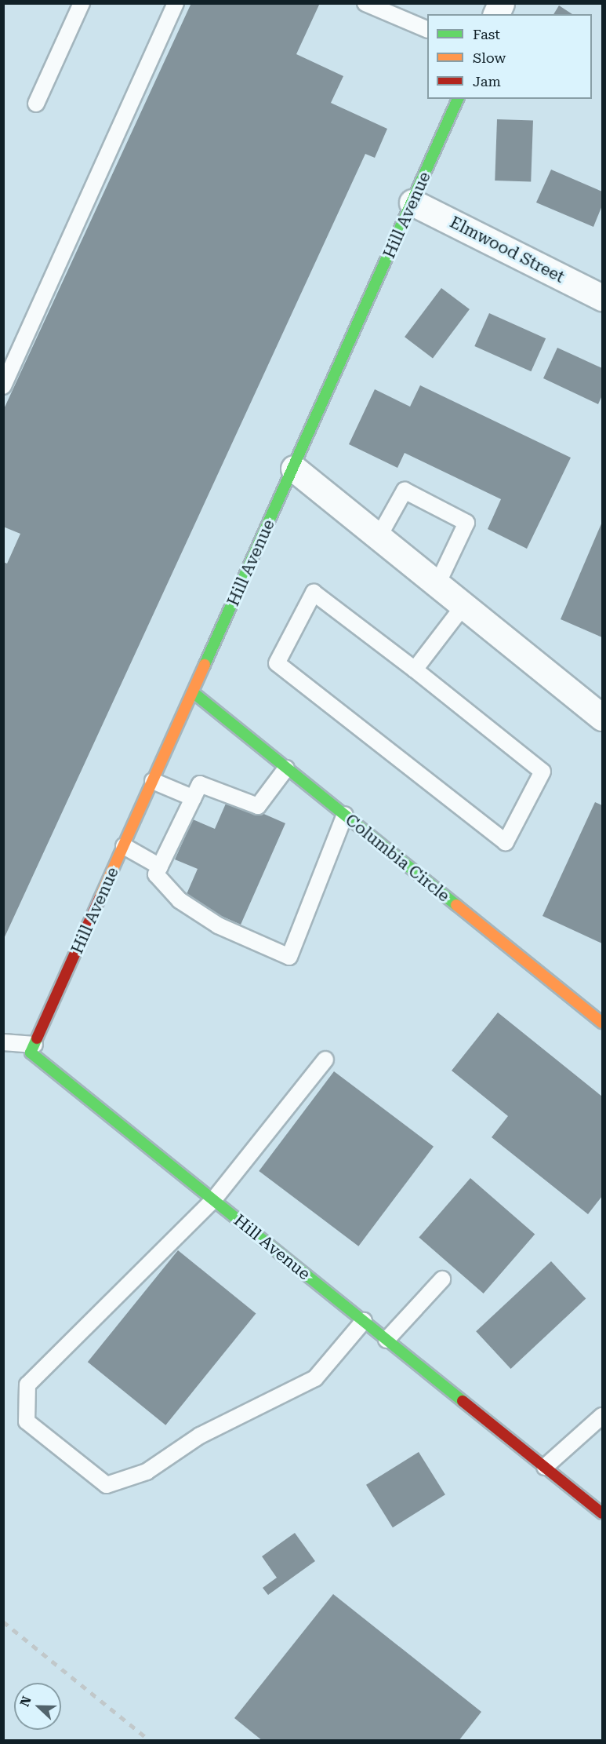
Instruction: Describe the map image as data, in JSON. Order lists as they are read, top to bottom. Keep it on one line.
{"streets":{"street":["Hill Avenue","Elmwood Street","Columbia Circle"]},"crossings":[["Hill Avenue","Elmwood Street"],["Hill Avenue","Columbia Circle"]],"legend":["Fast","Slow","Jam"],"north":"left"}
